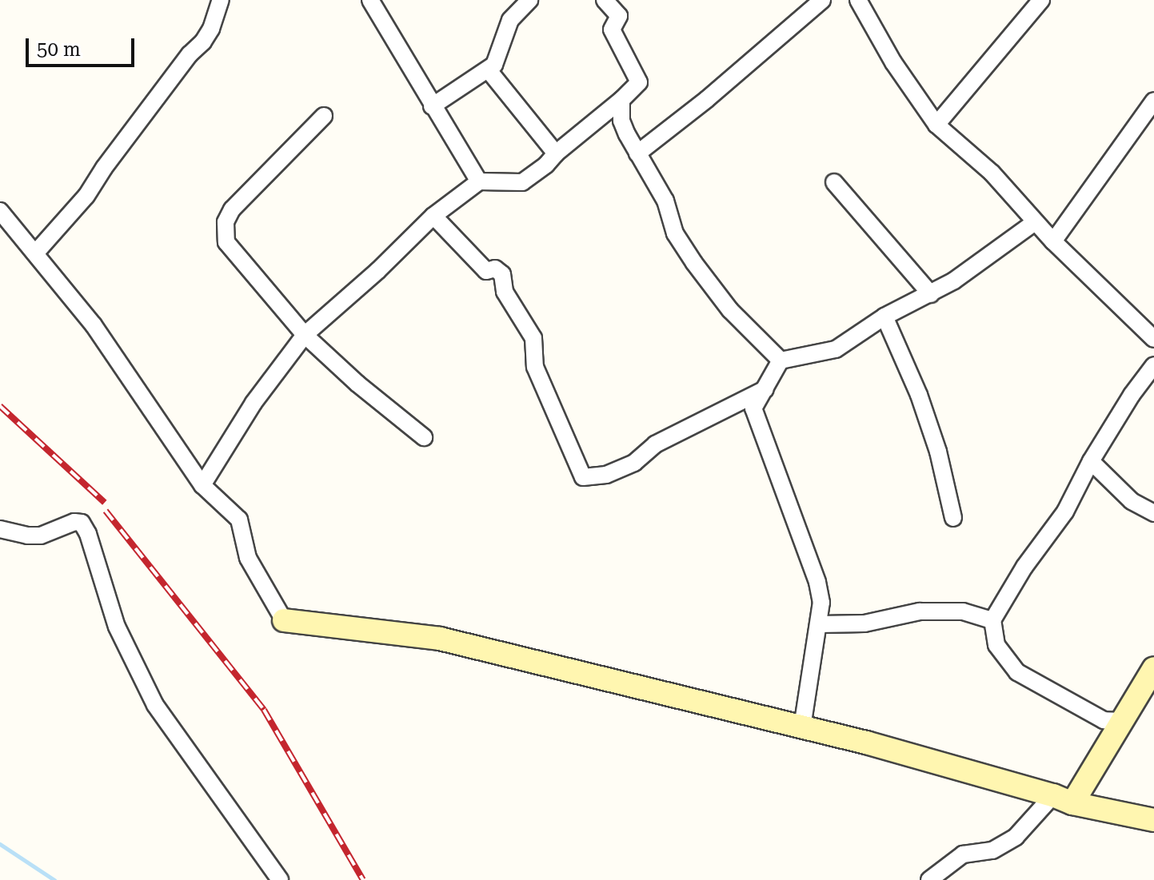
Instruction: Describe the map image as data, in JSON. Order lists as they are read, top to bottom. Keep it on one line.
{"scale_bar":"50 m"}
